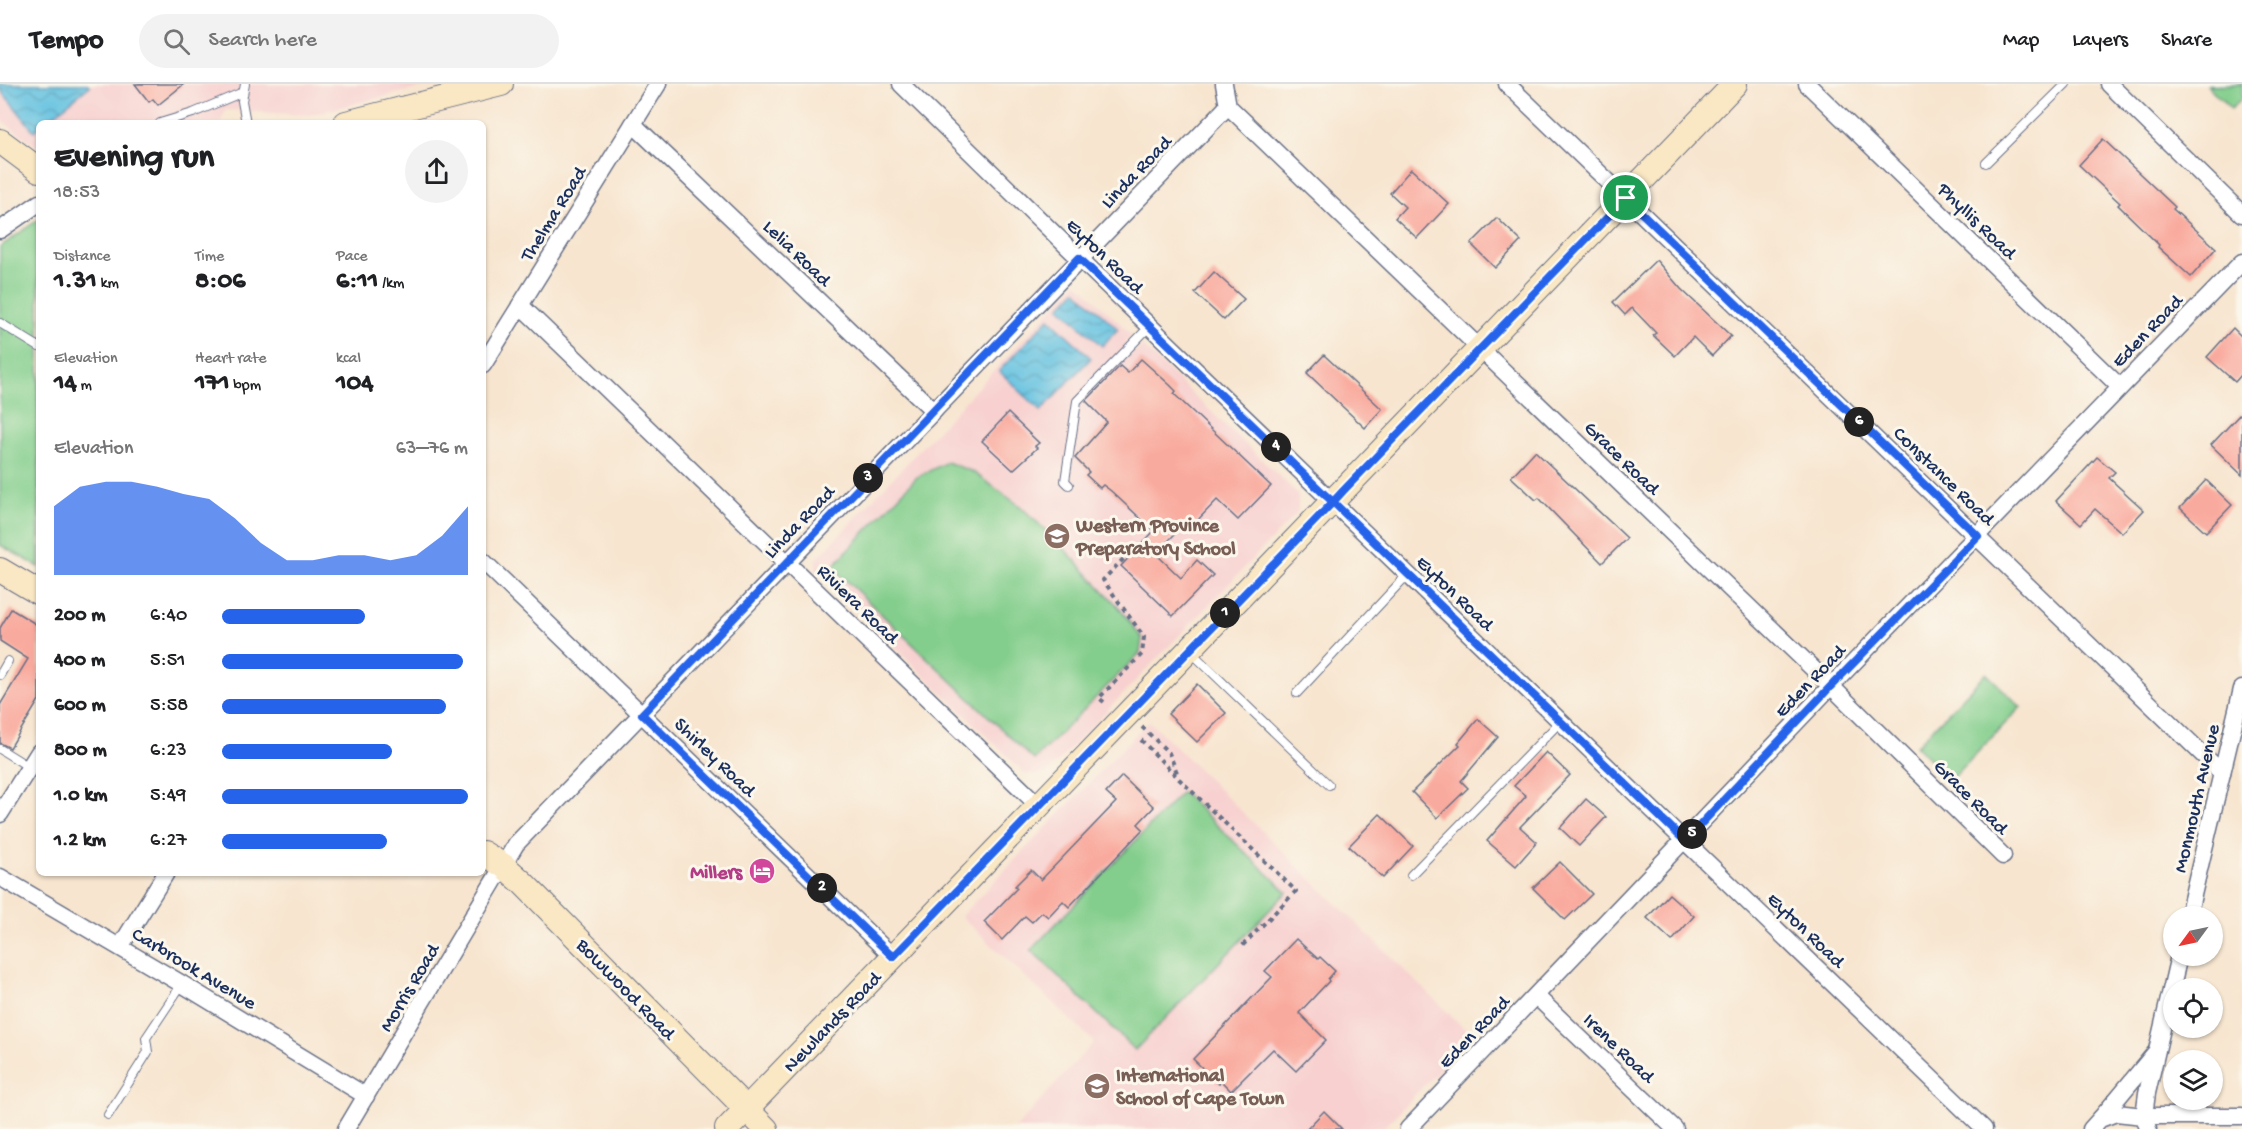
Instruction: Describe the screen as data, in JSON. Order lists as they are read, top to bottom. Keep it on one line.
{"streets":{"main road":["Bowwood Road","Newlands Road"],"street":["Linda Road","Thelma Road","Phyllis Road","Lelia Road","Eyton Road","Eden Road","Grace Road","Constance Road","Riviera Road","Shirley Road","Monmouth Avenue","Carbrook Avenue","Morris Road","Irene Road"]},"crossings":[["Linda Road","Lelia Road"],["Linda Road","Eyton Road"],["Linda Road","Grace Road"],["Linda Road","Riviera Road"],["Linda Road","Shirley Road"],["Linda Road","Morris Road"],["Linda Road","Bowwood Road"],["Thelma Road","Lelia Road"],["Thelma Road","Riviera Road"],["Phyllis Road","Eden Road"],["Eyton Road","Eden Road"],["Eyton Road","Newlands Road"],["Eden Road","Grace Road"],["Eden Road","Constance Road"],["Eden Road","Irene Road"],["Grace Road","Newlands Road"],["Constance Road","Monmouth Avenue"],["Constance Road","Newlands Road"],["Riviera Road","Newlands Road"],["Shirley Road","Newlands Road"],["Carbrook Avenue","Morris Road"],["Morris Road","Bowwood Road"],["Bowwood Road","Newlands Road"]],"places":{"school or university":["Western Province Preparatory School","International School of Cape Town"],"hotel":["Millers"]},"north":"bottom left","page":{"header":"Tempo","search":"Search here","nav":["Map","Layers","Share"],"heading":["Evening run","18:53"],"stats":[["Distance","1.31 km"],["Time","8:06"],["Pace","6:11 /km"],["Elevation","14 m"],["Heart rate","171 bpm"],["kcal","104"]],"pins":["6","4","3","1","5","2"],"chart":["Elevation","63–76 m"],"list":[{"name":"200 m","note":"6:40"},{"name":"400 m","note":"5:51"},{"name":"600 m","note":"5:58"},{"name":"800 m","note":"6:23"},{"name":"1.0 km","note":"5:49"},{"name":"1.2 km","note":"6:27"}]}}
